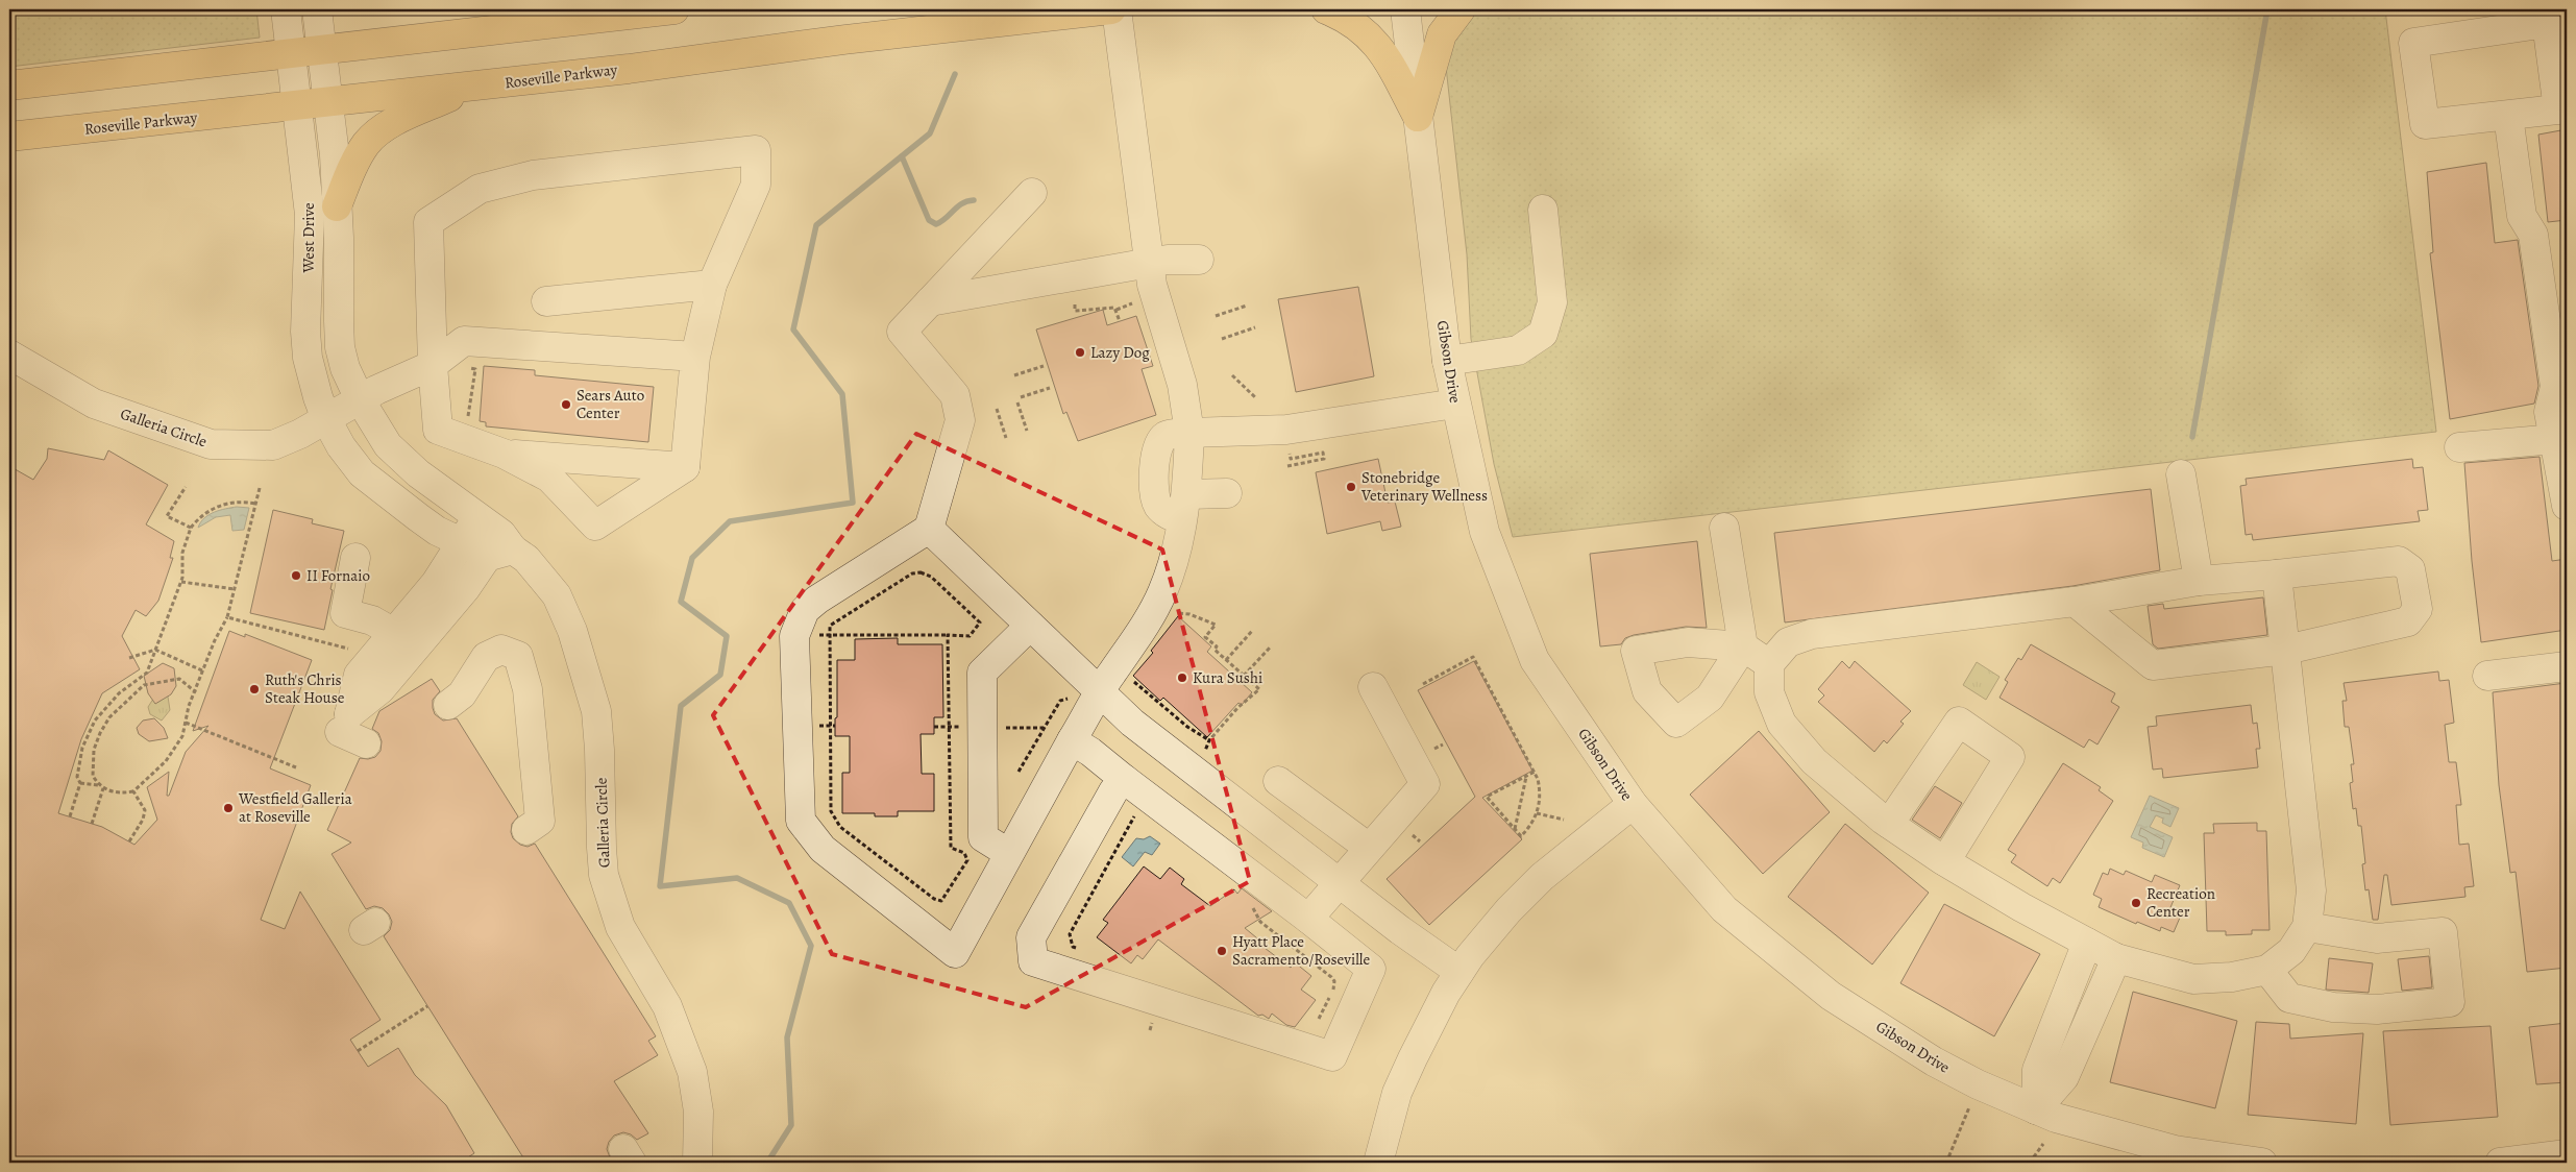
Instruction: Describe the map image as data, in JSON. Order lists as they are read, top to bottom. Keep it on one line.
{"streets":{"main road":["Roseville Parkway"],"street":["West Drive","Gibson Drive","Galleria Circle"]},"crossings":[["Roseville Parkway","West Drive"],["West Drive","Galleria Circle"]],"places":["Lazy Dog","Sears Auto Center","Stonebridge Veterinary Wellness","II Fornaio","Kura Sushi","Ruth's Chris Steak House","Westfield Galleria at Roseville","Recreation Center","Hyatt Place Sacramento/Roseville"]}
